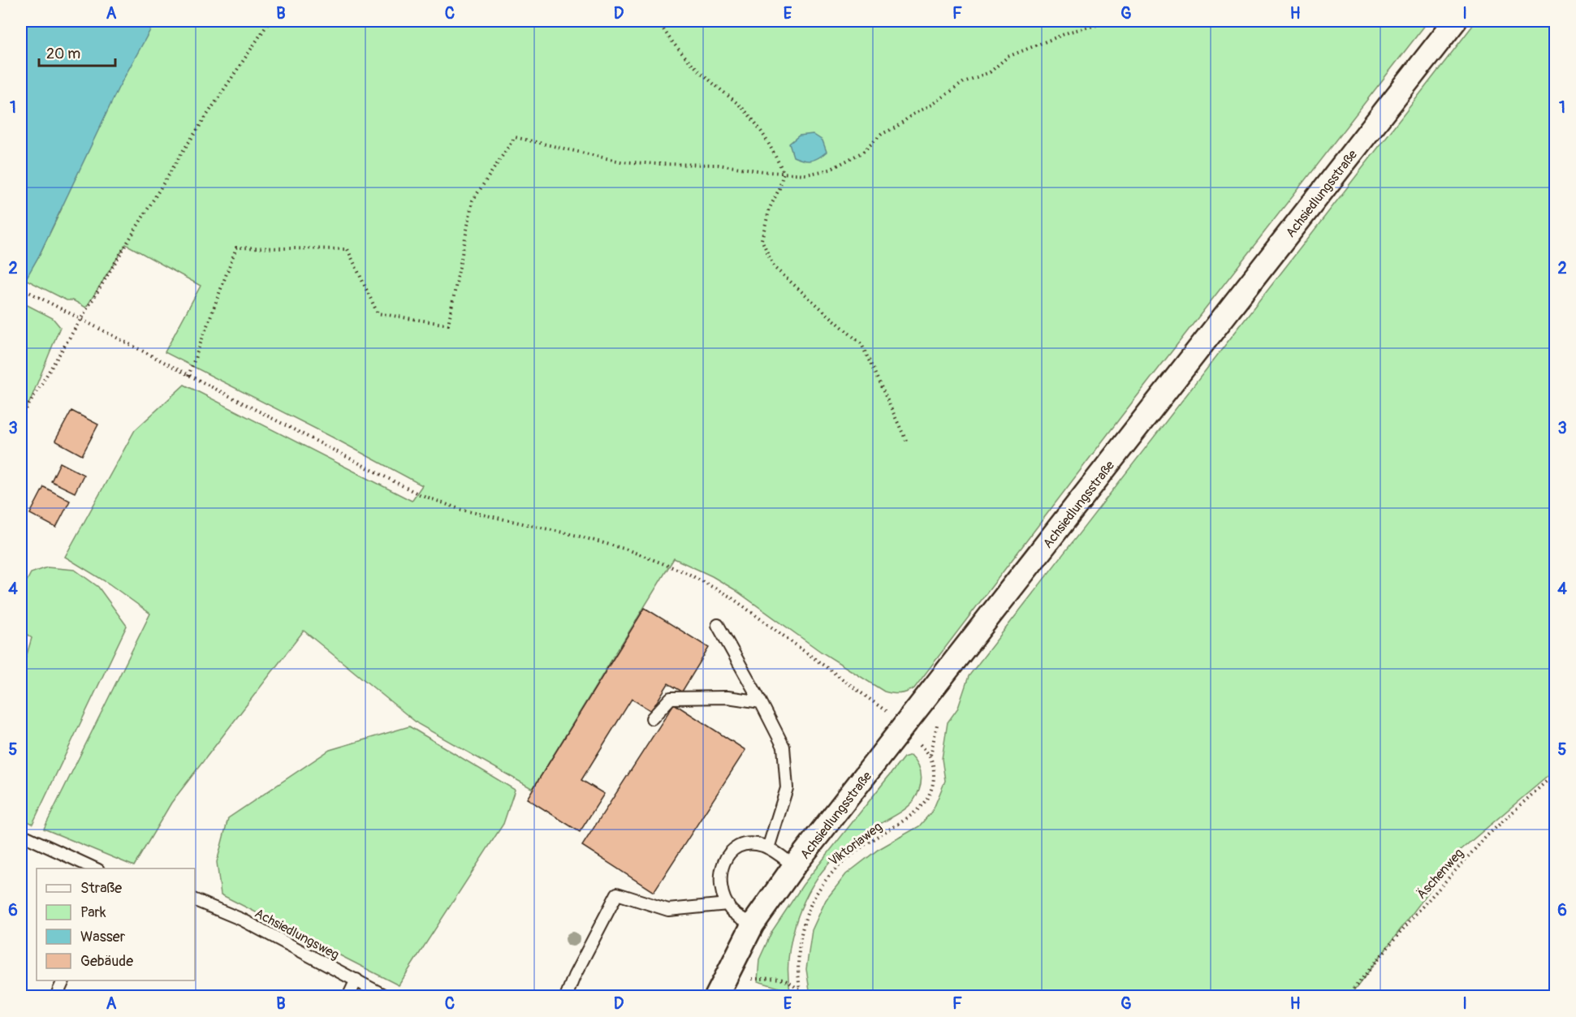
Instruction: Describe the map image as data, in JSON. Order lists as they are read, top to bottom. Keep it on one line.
{"streets":{"street":["Achsiedlungsstraße"],"lane":["Achsiedlungsweg"],"path":["Viktoriaweg","Äschenweg"]},"legend":["Straße","Park","Wasser","Gebäude"],"scale_bar":"20 m","grid":{"columns":["A","B","C","D","E","F","G","H","I"],"rows":["1","2","3","4","5","6"]}}
